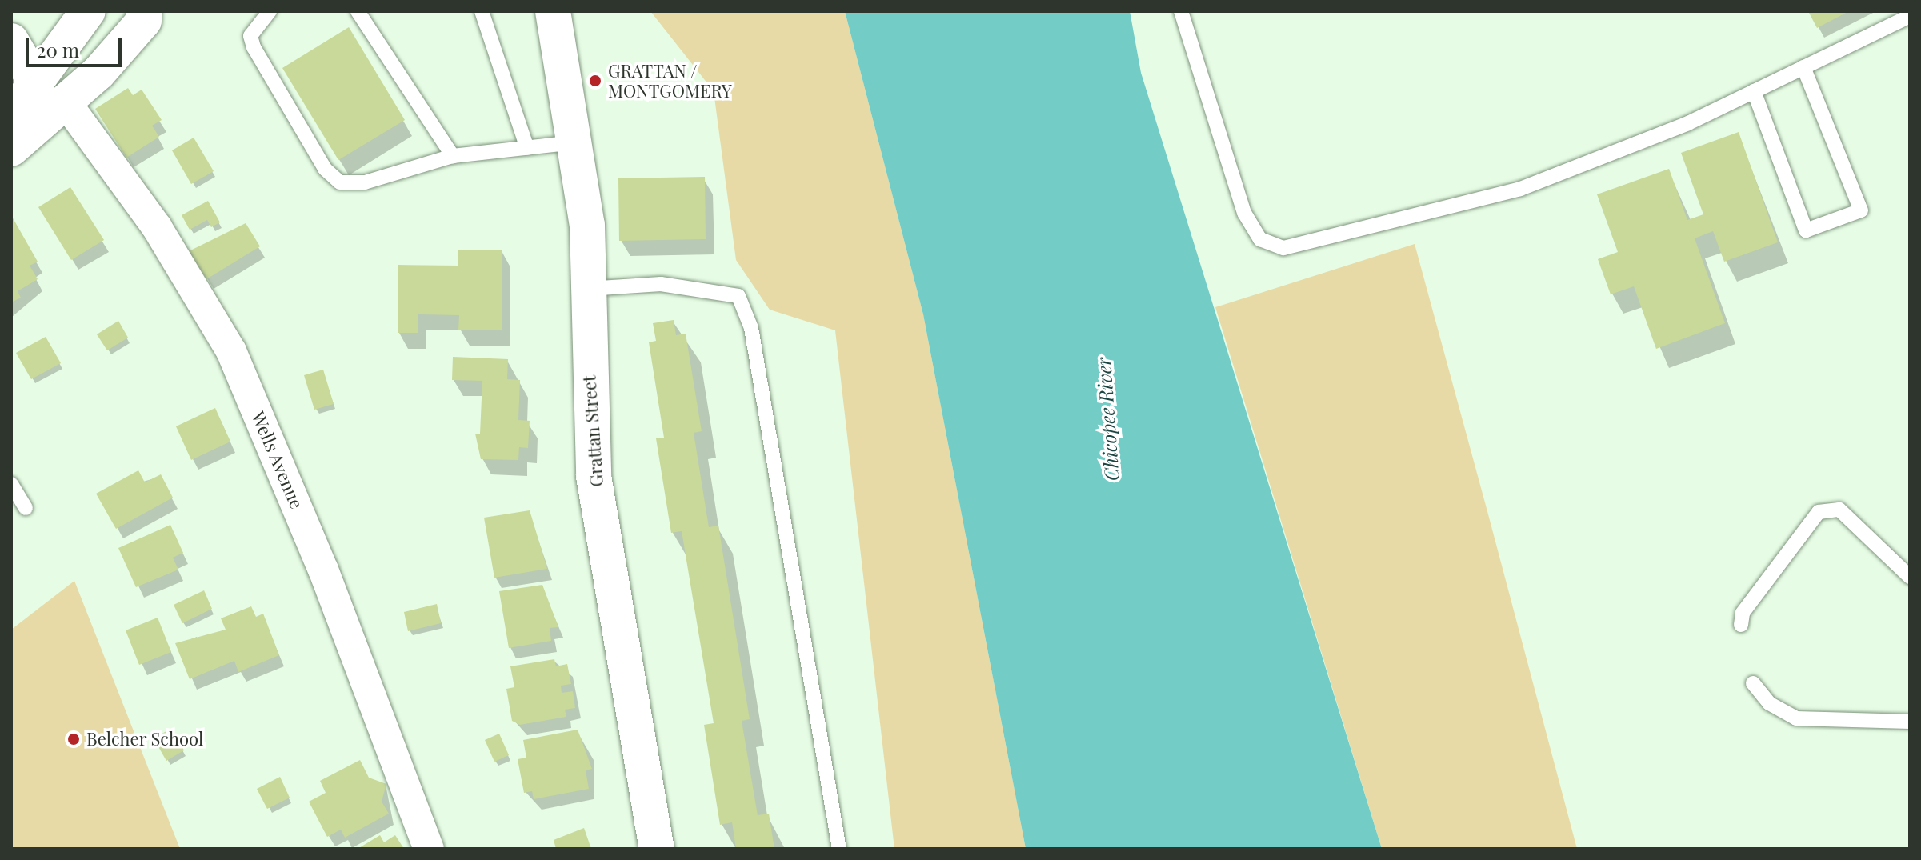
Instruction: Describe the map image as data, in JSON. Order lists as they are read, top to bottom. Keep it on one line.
{"streets":{"main road":["Grattan Street"],"street":["Wells Avenue"]},"water":["Chicopee River"],"places":["GRATTAN / MONTGOMERY","Belcher School"],"scale_bar":"20 m"}
